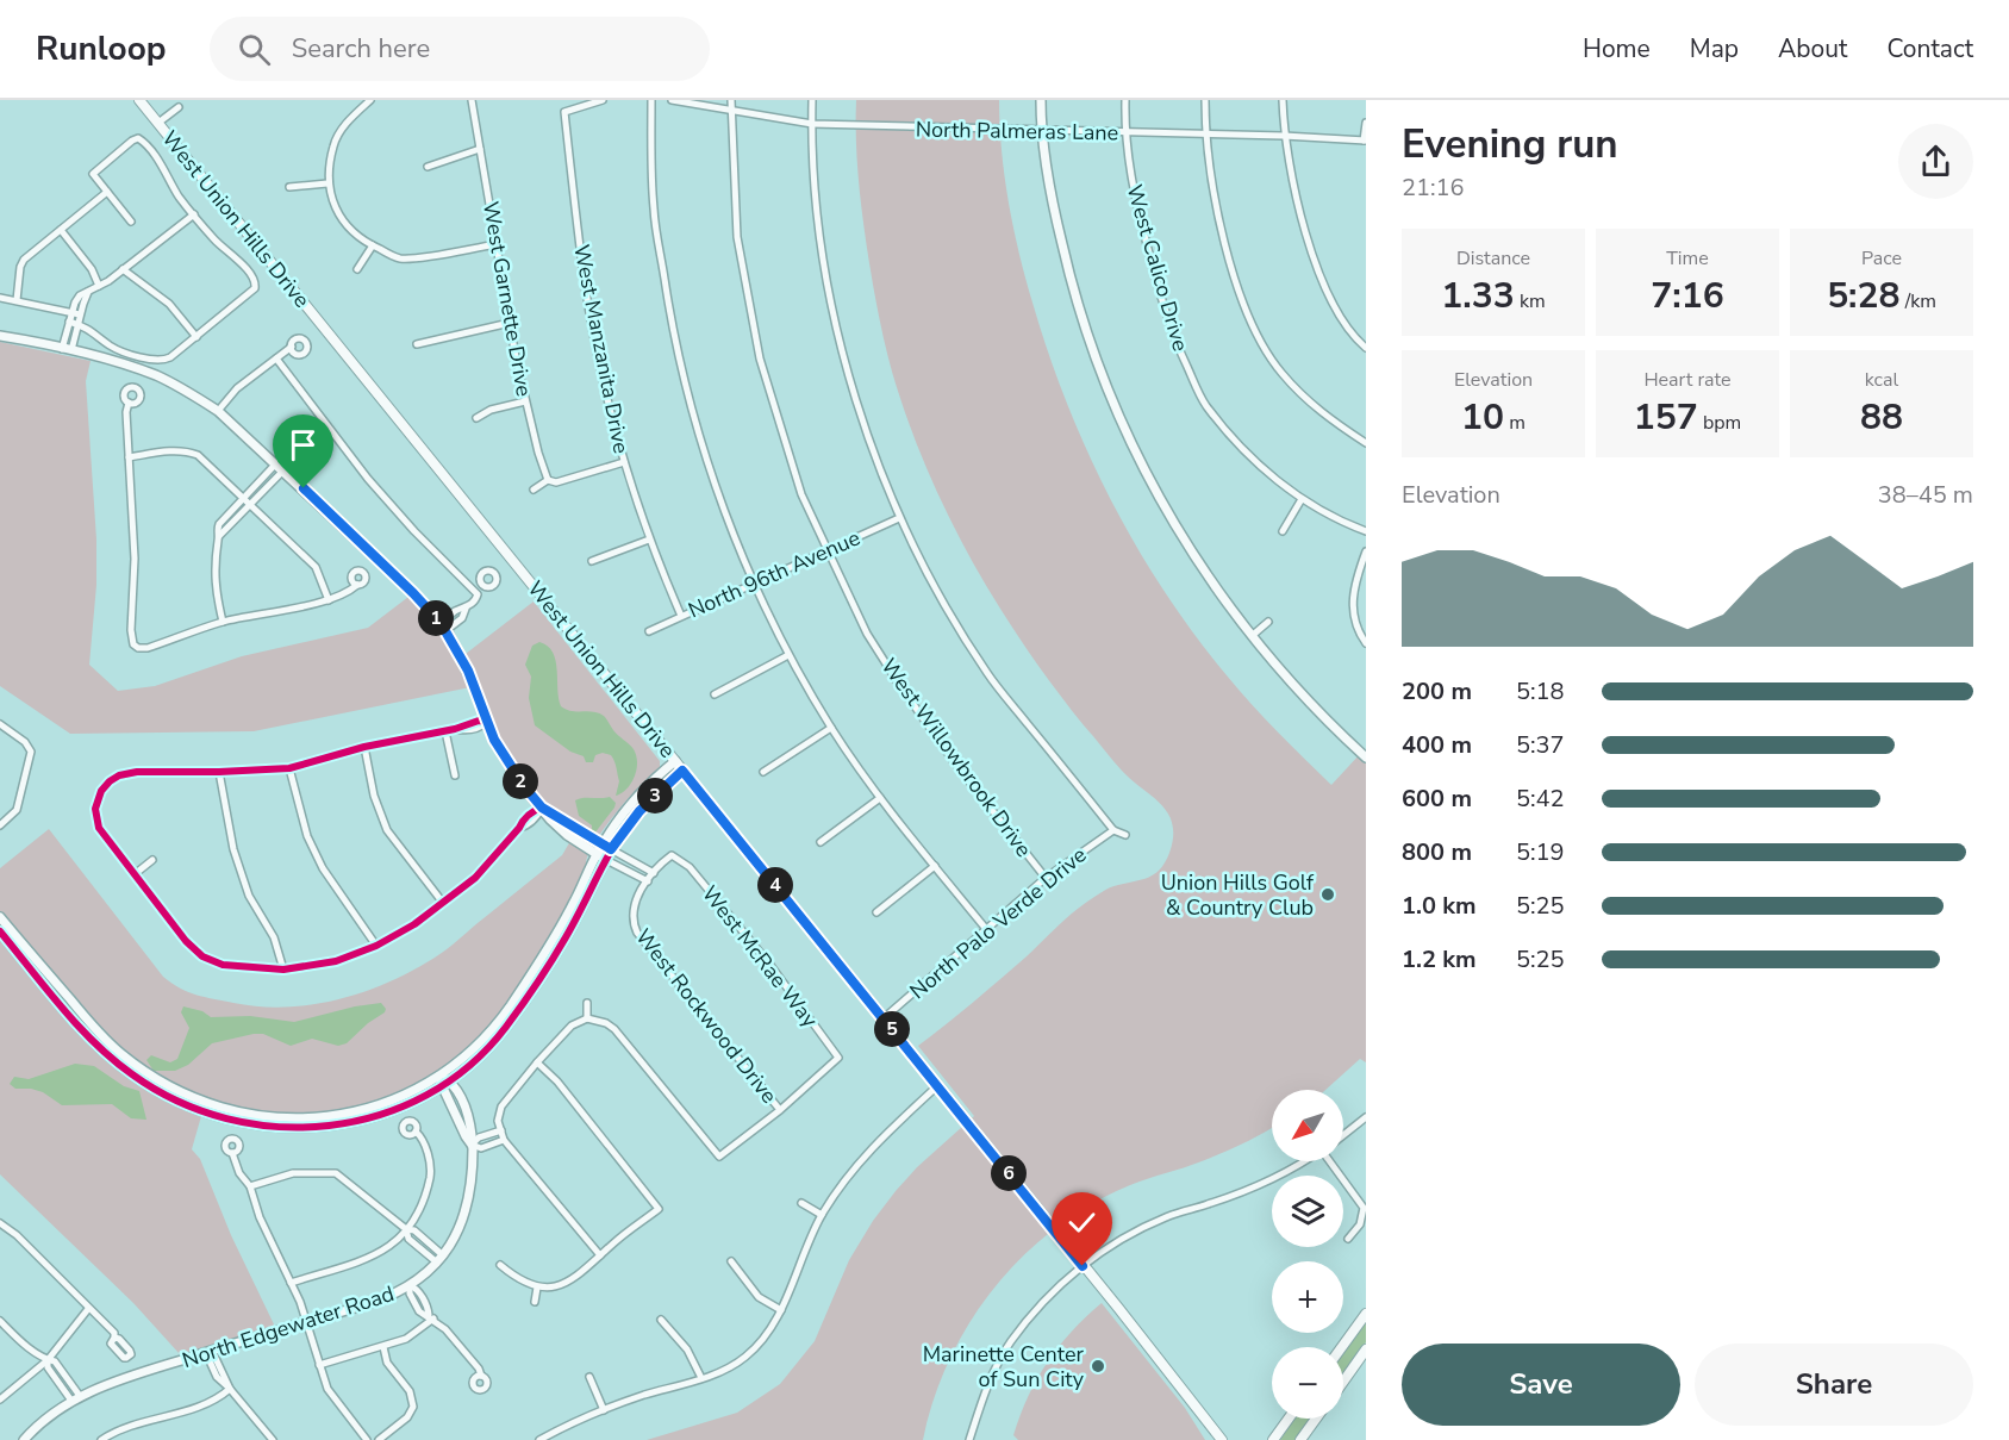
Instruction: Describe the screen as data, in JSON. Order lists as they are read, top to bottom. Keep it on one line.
{"streets":{"main road":["West Union Hills Drive"],"street":["North Palmeras Lane","West Calico Drive","West Garnette Drive","West Manzanita Drive","North 96th Avenue","West Willowbrook Drive","North Palo Verde Drive","West McRae Way","West Rockwood Drive","North Edgewater Road"]},"crossings":[["North Palmeras Lane","West Calico Drive"],["North Palmeras Lane","West Willowbrook Drive"],["West Union Hills Drive","North Palo Verde Drive"],["West Manzanita Drive","North 96th Avenue"],["North 96th Avenue","West Willowbrook Drive"],["West Willowbrook Drive","North Palo Verde Drive"],["West McRae Way","West Rockwood Drive"]],"places":["Union Hills Golf & Country Club","Marinette Center of Sun City"],"north":"bottom left","page":{"header":"Runloop","search":"Search here","nav":["Home","Map","About","Contact"],"heading":["Evening run","21:16"],"stats":[["Distance","1.33 km"],["Time","7:16"],["Pace","5:28 /km"],["Elevation","10 m"],["Heart rate","157 bpm"],["kcal","88"]],"chart":["Elevation","38–45 m"],"pins":["1","2","3","4","5","6"],"list":[{"name":"200 m","note":"5:18"},{"name":"400 m","note":"5:37"},{"name":"600 m","note":"5:42"},{"name":"800 m","note":"5:19"},{"name":"1.0 km","note":"5:25"},{"name":"1.2 km","note":"5:25"}],"map_buttons":["+","−"],"buttons":["Save","Share"]}}
